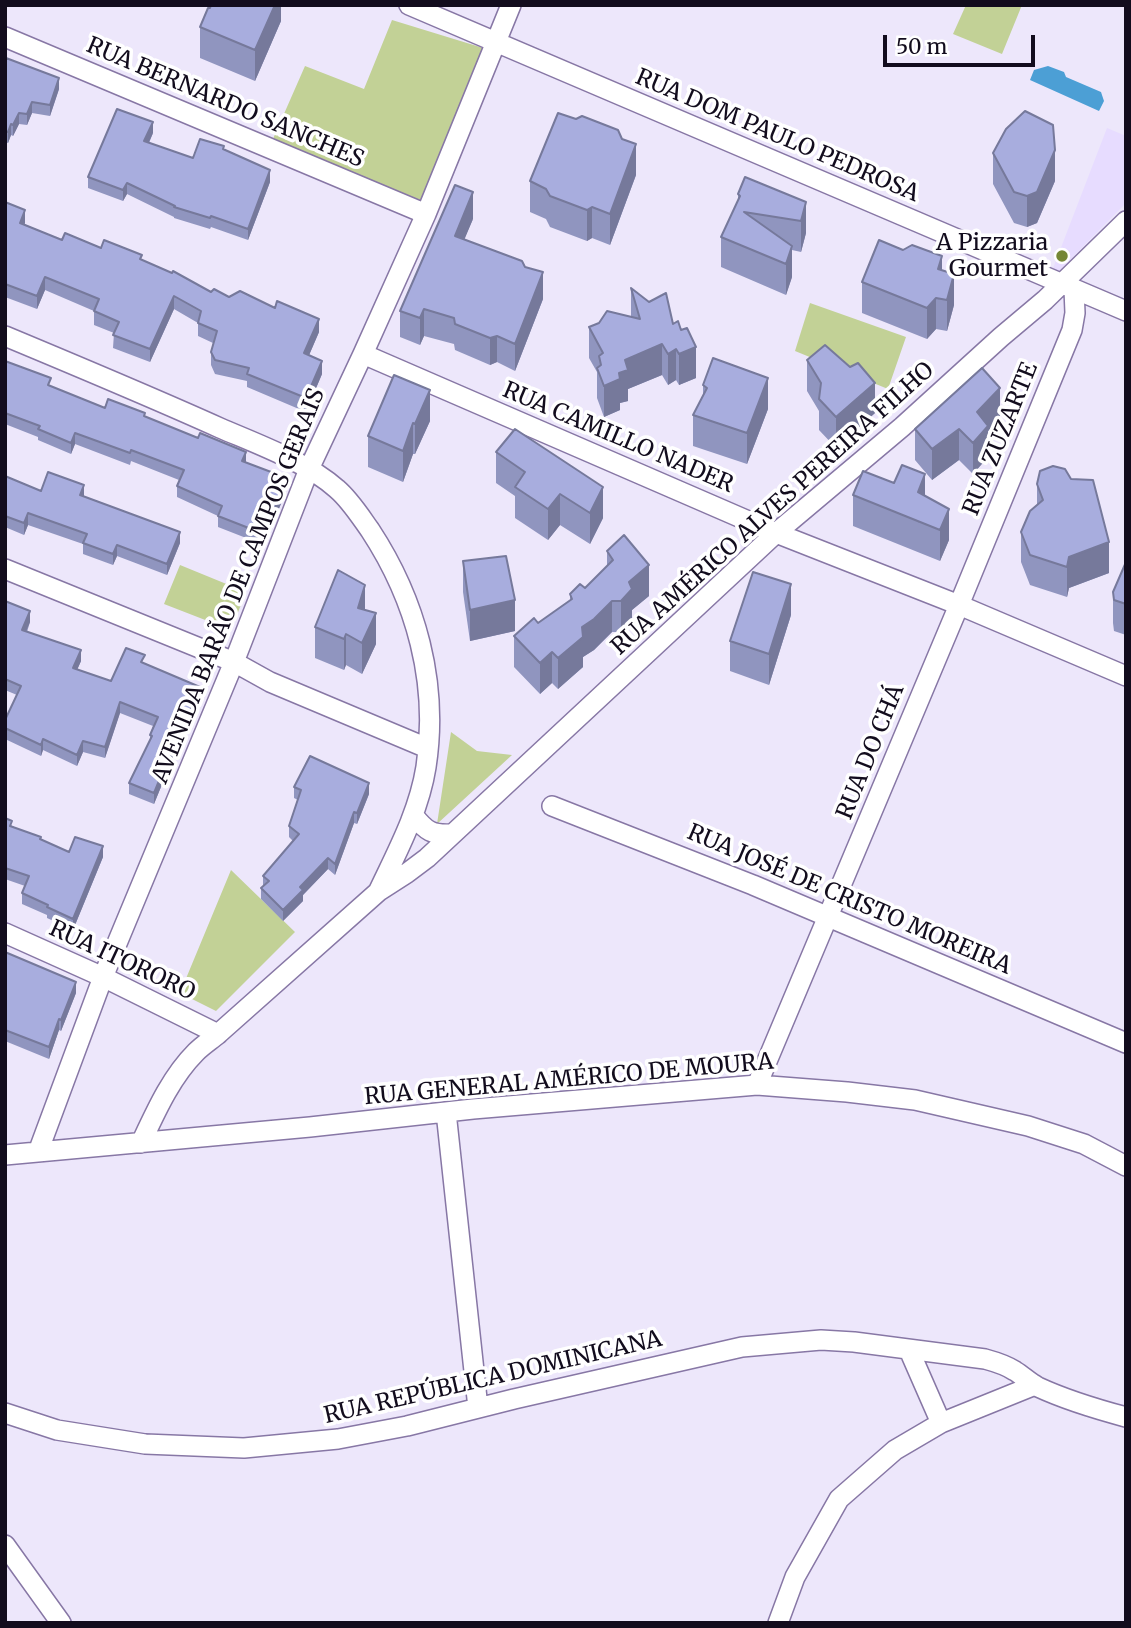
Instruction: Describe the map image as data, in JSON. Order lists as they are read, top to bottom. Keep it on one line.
{"streets":{"street":["RUA BERNARDO SANCHES","RUA DOM PAULO PEDROSA","RUA CAMILLO NADER","RUA ZUZARTE","RUA AMÉRICO ALVES PEREIRA FILHO","AVENIDA BARÃO DE CAMPOS GERAIS","RUA DO CHÁ","RUA JOSÉ DE CRISTO MOREIRA","RUA ITORORO","RUA GENERAL AMÉRICO DE MOURA","RUA REPÚBLICA DOMINICANA"]},"crossings":[["RUA BERNARDO SANCHES","AVENIDA BARÃO DE CAMPOS GERAIS"],["RUA DOM PAULO PEDROSA","RUA ZUZARTE"],["RUA DOM PAULO PEDROSA","RUA AMÉRICO ALVES PEREIRA FILHO"],["RUA DOM PAULO PEDROSA","AVENIDA BARÃO DE CAMPOS GERAIS"],["RUA CAMILLO NADER","RUA ZUZARTE"],["RUA CAMILLO NADER","RUA AMÉRICO ALVES PEREIRA FILHO"],["RUA CAMILLO NADER","AVENIDA BARÃO DE CAMPOS GERAIS"],["RUA CAMILLO NADER","RUA DO CHÁ"],["RUA ZUZARTE","RUA AMÉRICO ALVES PEREIRA FILHO"],["RUA ZUZARTE","RUA DO CHÁ"],["AVENIDA BARÃO DE CAMPOS GERAIS","RUA ITORORO"],["AVENIDA BARÃO DE CAMPOS GERAIS","RUA GENERAL AMÉRICO DE MOURA"],["RUA DO CHÁ","RUA JOSÉ DE CRISTO MOREIRA"],["RUA DO CHÁ","RUA GENERAL AMÉRICO DE MOURA"]],"places":["A Pizzaria Gourmet"],"scale_bar":"50 m"}
